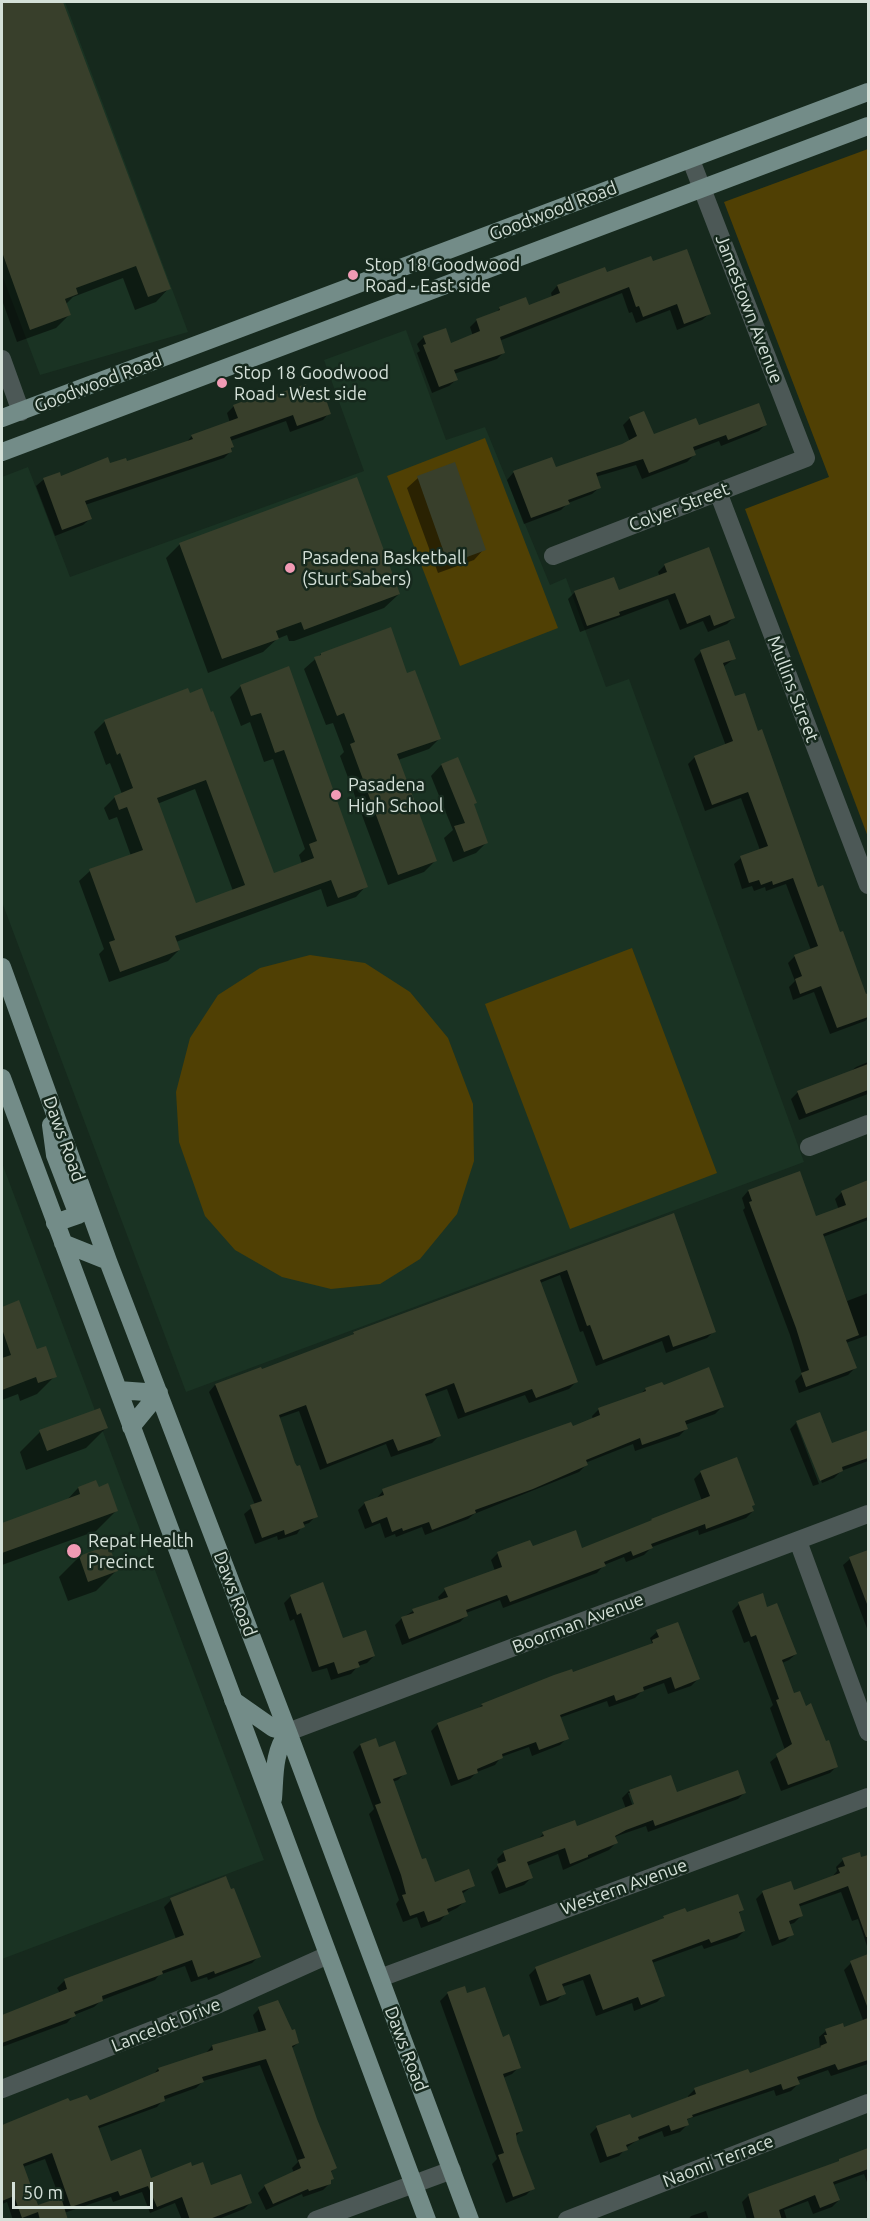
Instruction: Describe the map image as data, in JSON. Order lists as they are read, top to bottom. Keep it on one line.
{"streets":{"main road":["Goodwood Road","Daws Road"],"street":["Jamestown Avenue","Colyer Street","Mullins Street","Boorman Avenue","Western Avenue","Lancelot Drive","Naomi Terrace"]},"crossings":[["Goodwood Road","Jamestown Avenue"],["Jamestown Avenue","Colyer Street"],["Colyer Street","Mullins Street"],["Daws Road","Boorman Avenue"],["Daws Road","Western Avenue"],["Daws Road","Lancelot Drive"]],"places":["Stop 18 Goodwood Road - East side","Stop 18 Goodwood Road - West side","Pasadena Basketball (Sturt Sabers)","Pasadena High School","Repat Health Precinct"],"scale_bar":"50 m"}
